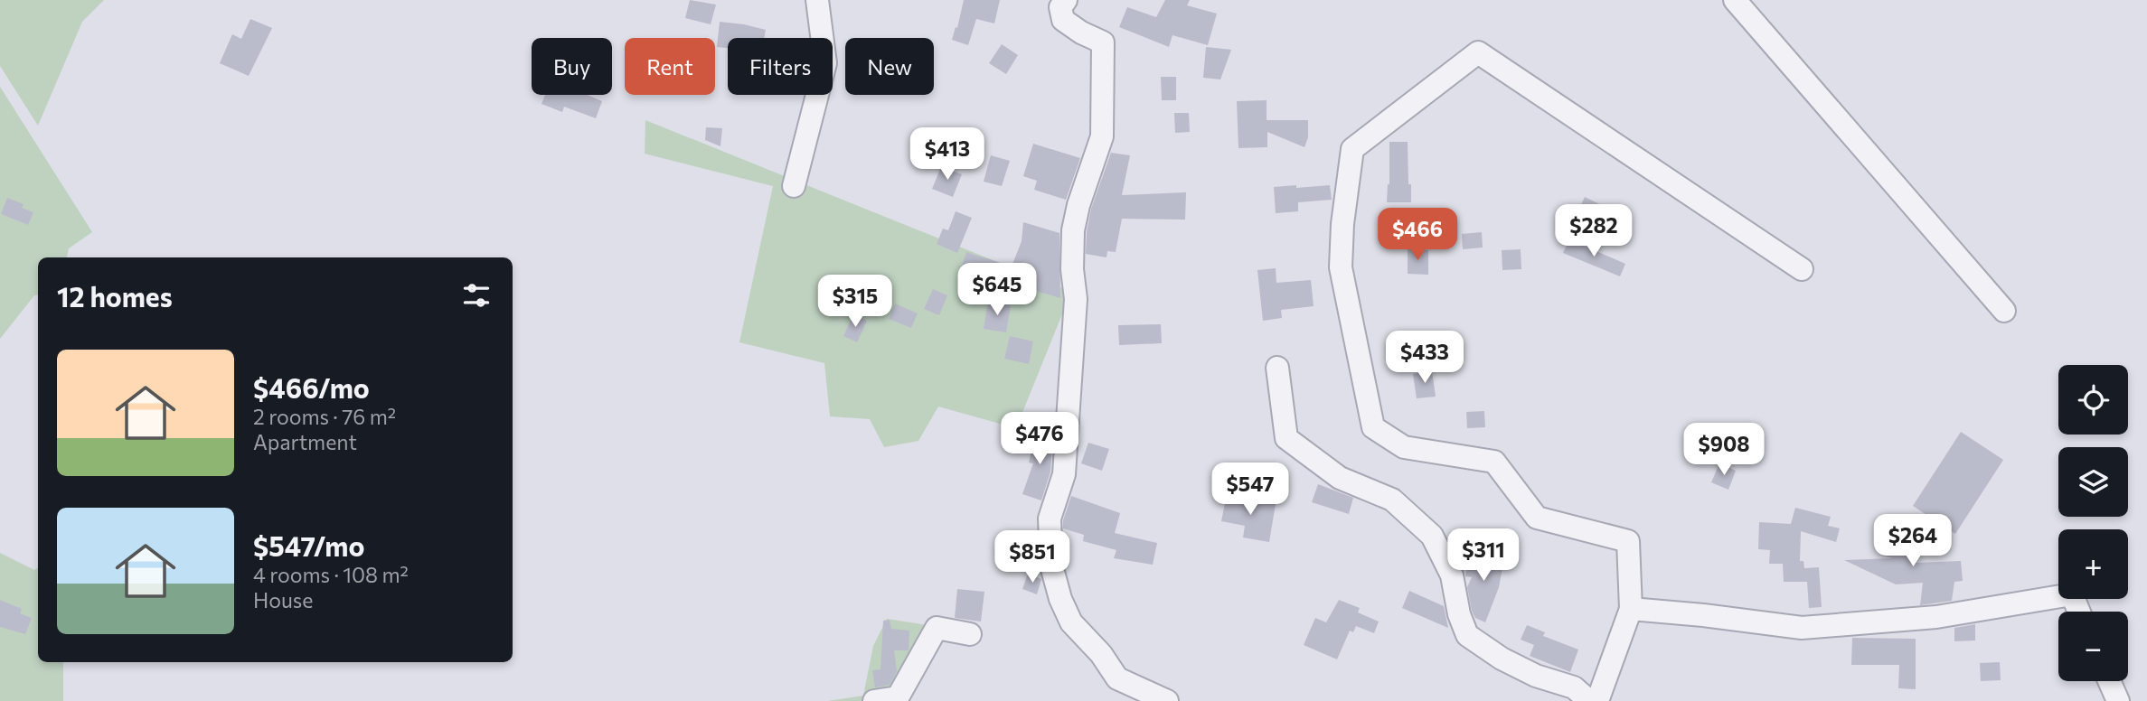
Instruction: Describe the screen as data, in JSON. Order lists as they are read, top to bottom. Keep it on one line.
{"page":{"chip":["Buy","Rent","Filters","New"],"price":["$413","$282","$466","$645","$315","$433","$476","$908","$547","$264","$311","$851"],"heading":"12 homes","list":[{"name":"$466/mo","note":"2 rooms · 76 m² · Apartment"},{"name":"$547/mo","note":"4 rooms · 108 m² · House"}],"map_buttons":["+","−"]}}
